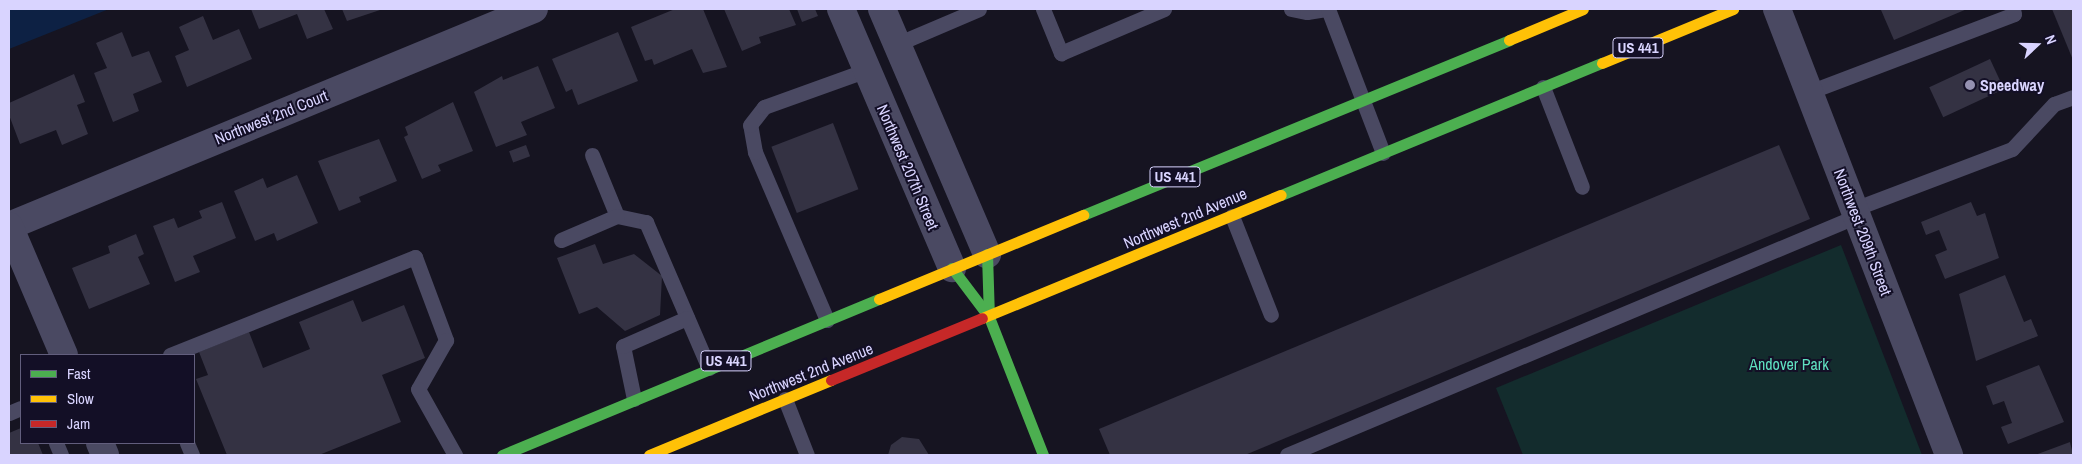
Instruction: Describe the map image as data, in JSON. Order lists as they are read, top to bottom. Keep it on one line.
{"streets":{"main road":["US 441","Northwest 207th Street","Northwest 2nd Avenue"],"street":["Northwest 2nd Court","Northwest 209th Street"]},"crossings":[["US 441","Northwest 207th Street"],["Northwest 207th Street","Northwest 2nd Avenue"]],"parks":["Andover Park"],"places":["Speedway"],"legend":["Fast","Slow","Jam"],"north":"right"}
